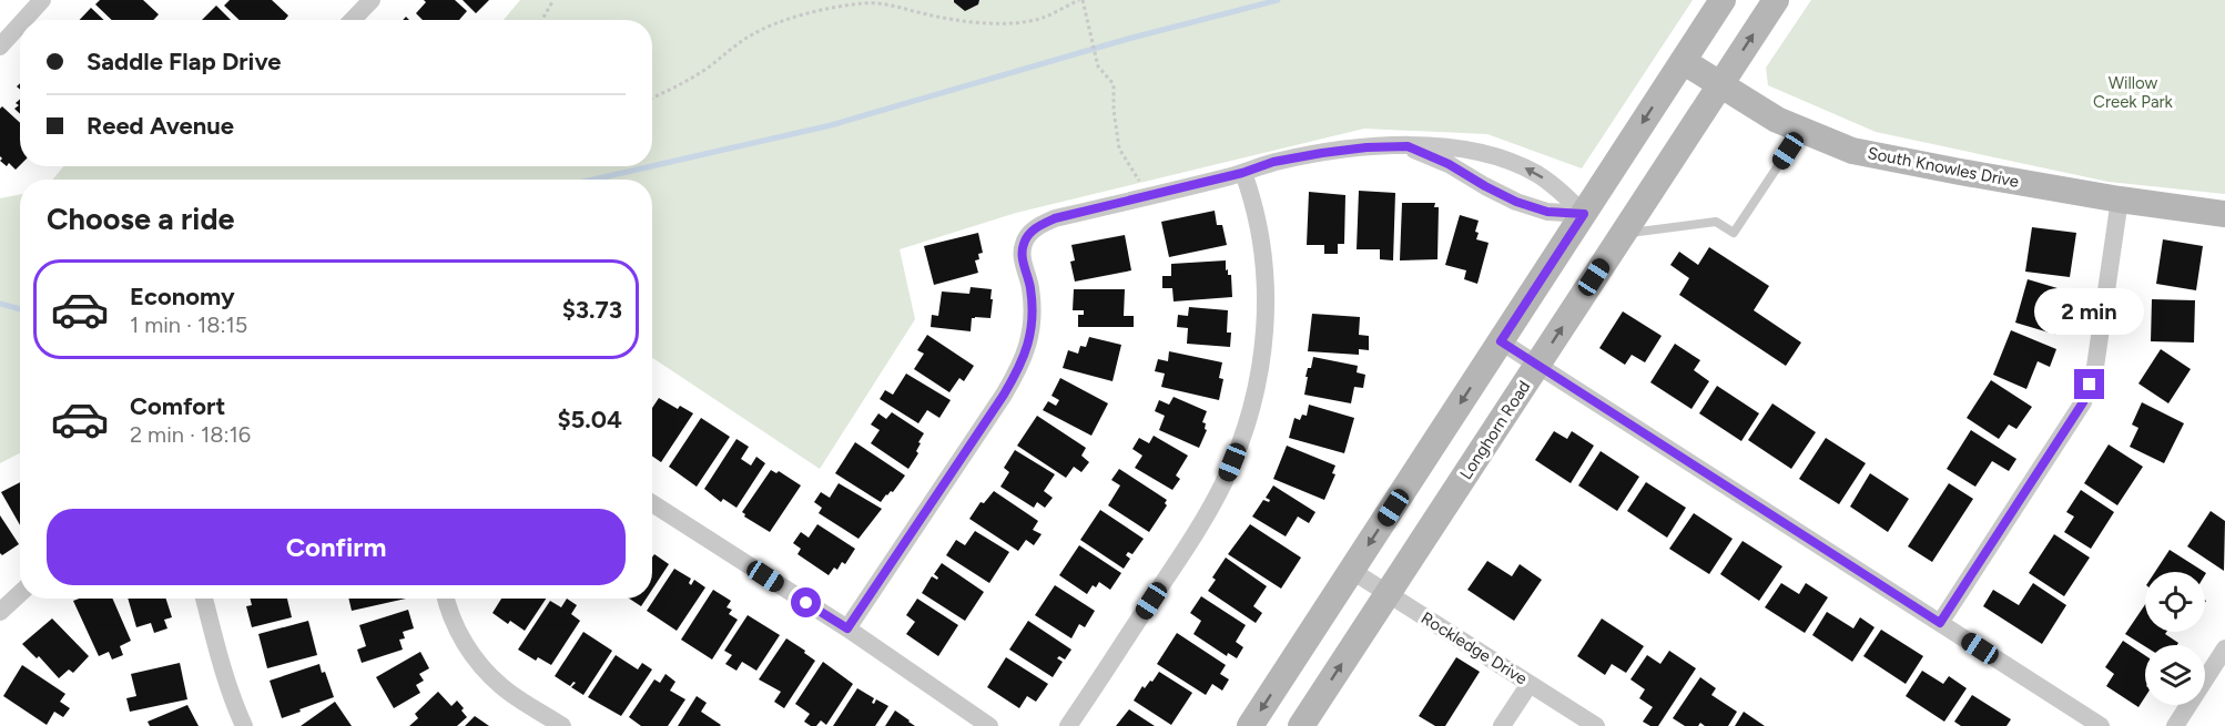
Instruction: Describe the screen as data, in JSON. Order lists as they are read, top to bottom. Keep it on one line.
{"streets":{"main road":["South Knowles Drive","Longhorn Road"],"street":["Rockledge Drive"]},"crossings":[["South Knowles Drive","Longhorn Road"],["Longhorn Road","Rockledge Drive"]],"parks":["Willow Creek Park"],"page":{"banner":["Saddle Flap Drive","Reed Avenue"],"heading":"Choose a ride","list":[{"name":"Economy","note":"1 min · 18:15","value":"$3.73"},{"name":"Comfort","note":"2 min · 18:16","value":"$5.04"}],"bubble":"2 min","buttons":"Confirm"}}
